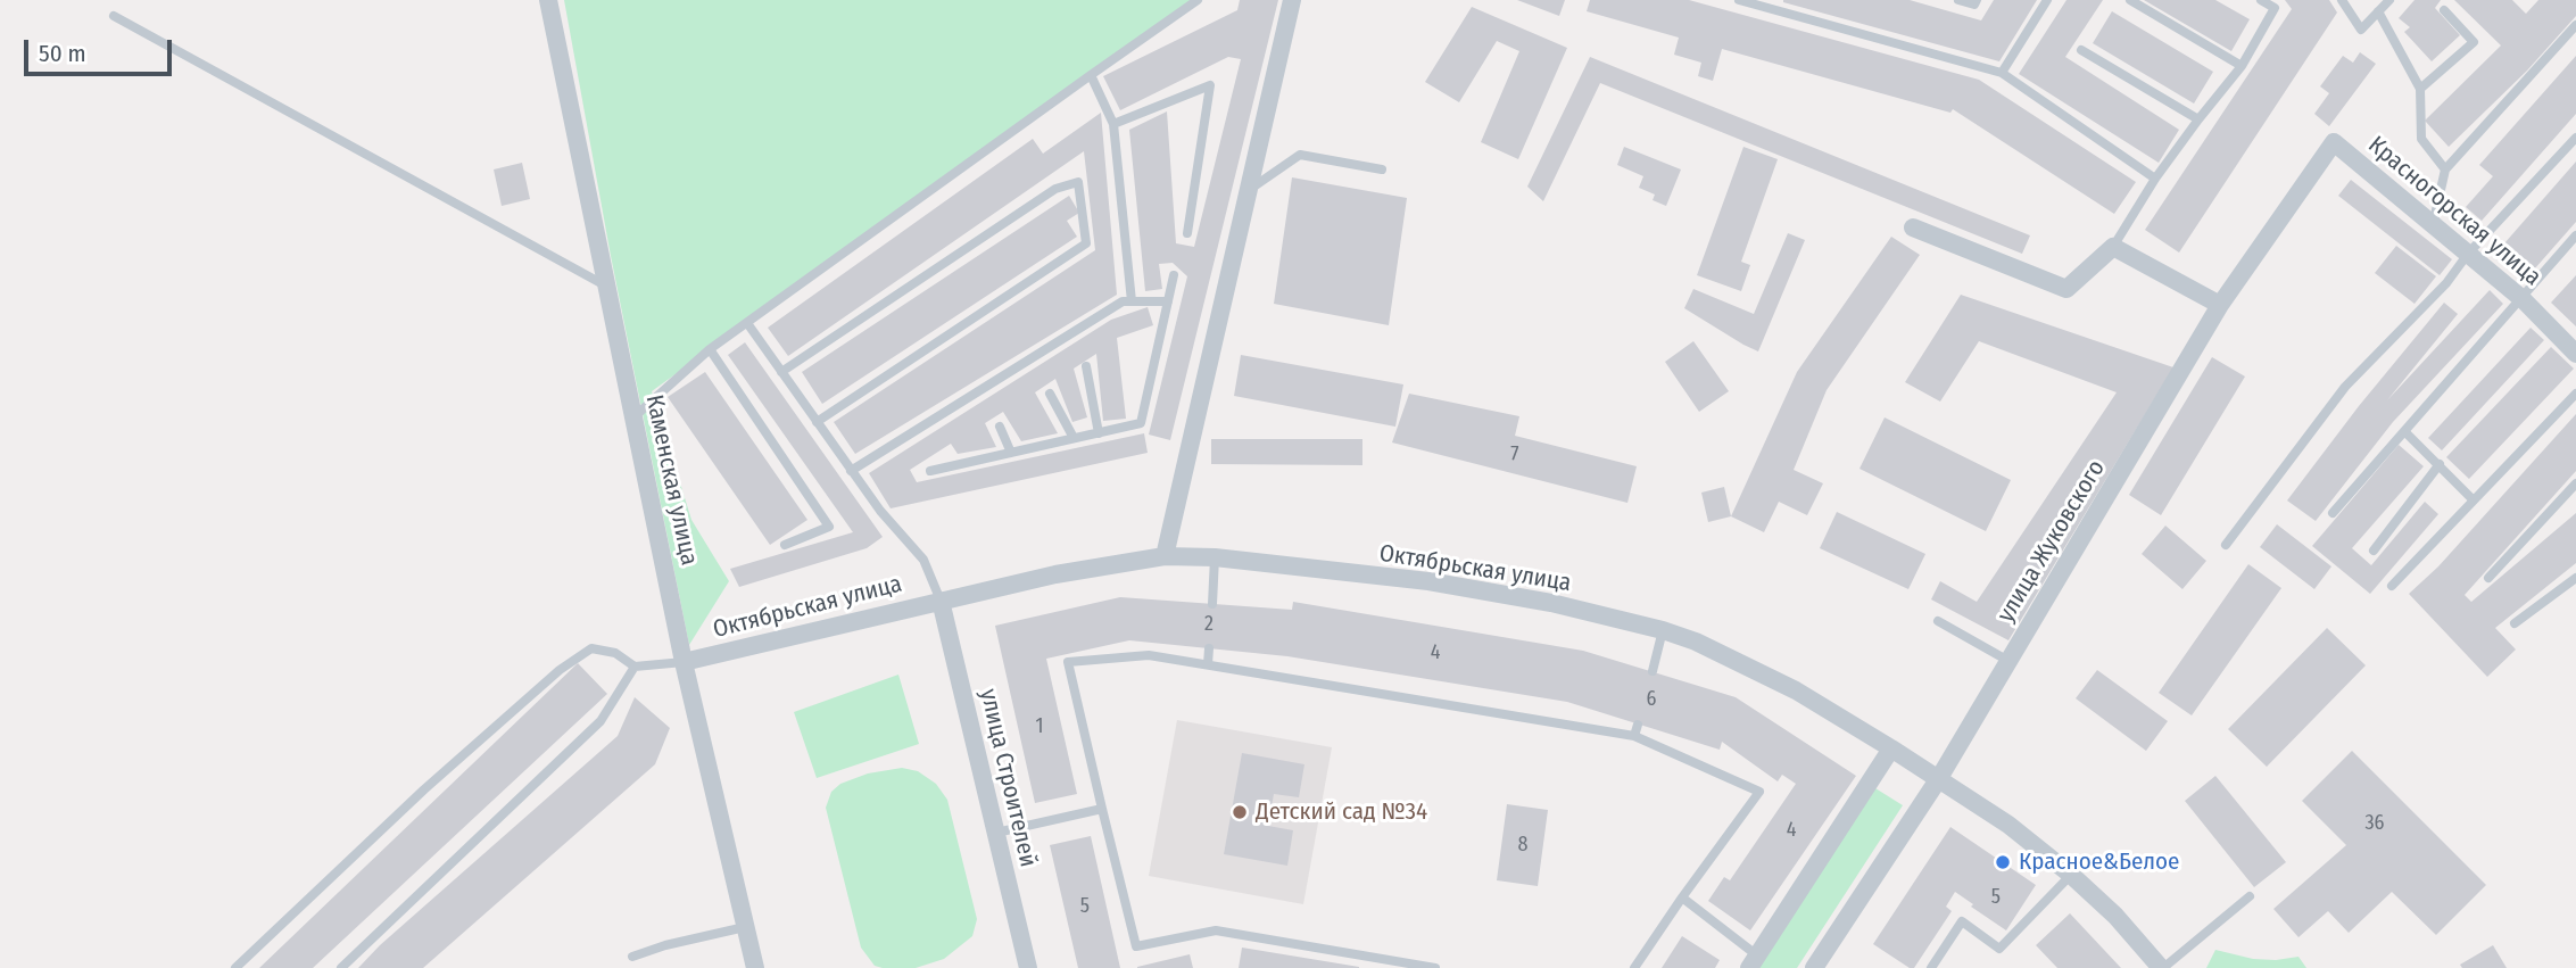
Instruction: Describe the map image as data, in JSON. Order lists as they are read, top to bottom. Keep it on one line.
{"streets":{"street":["Красногорская улица","Каменская улица","улица Жуковского","Октябрьская улица","улица Строителей"]},"crossings":[["Красногорская улица","улица Жуковского"],["Каменская улица","Октябрьская улица"],["улица Жуковского","Октябрьская улица"],["Октябрьская улица","улица Строителей"]],"places":["Детский сад №34","Красное&Белое"],"house_numbers":["7","2","4","6","1","36","4","8","5","5"],"scale_bar":"50 m"}
